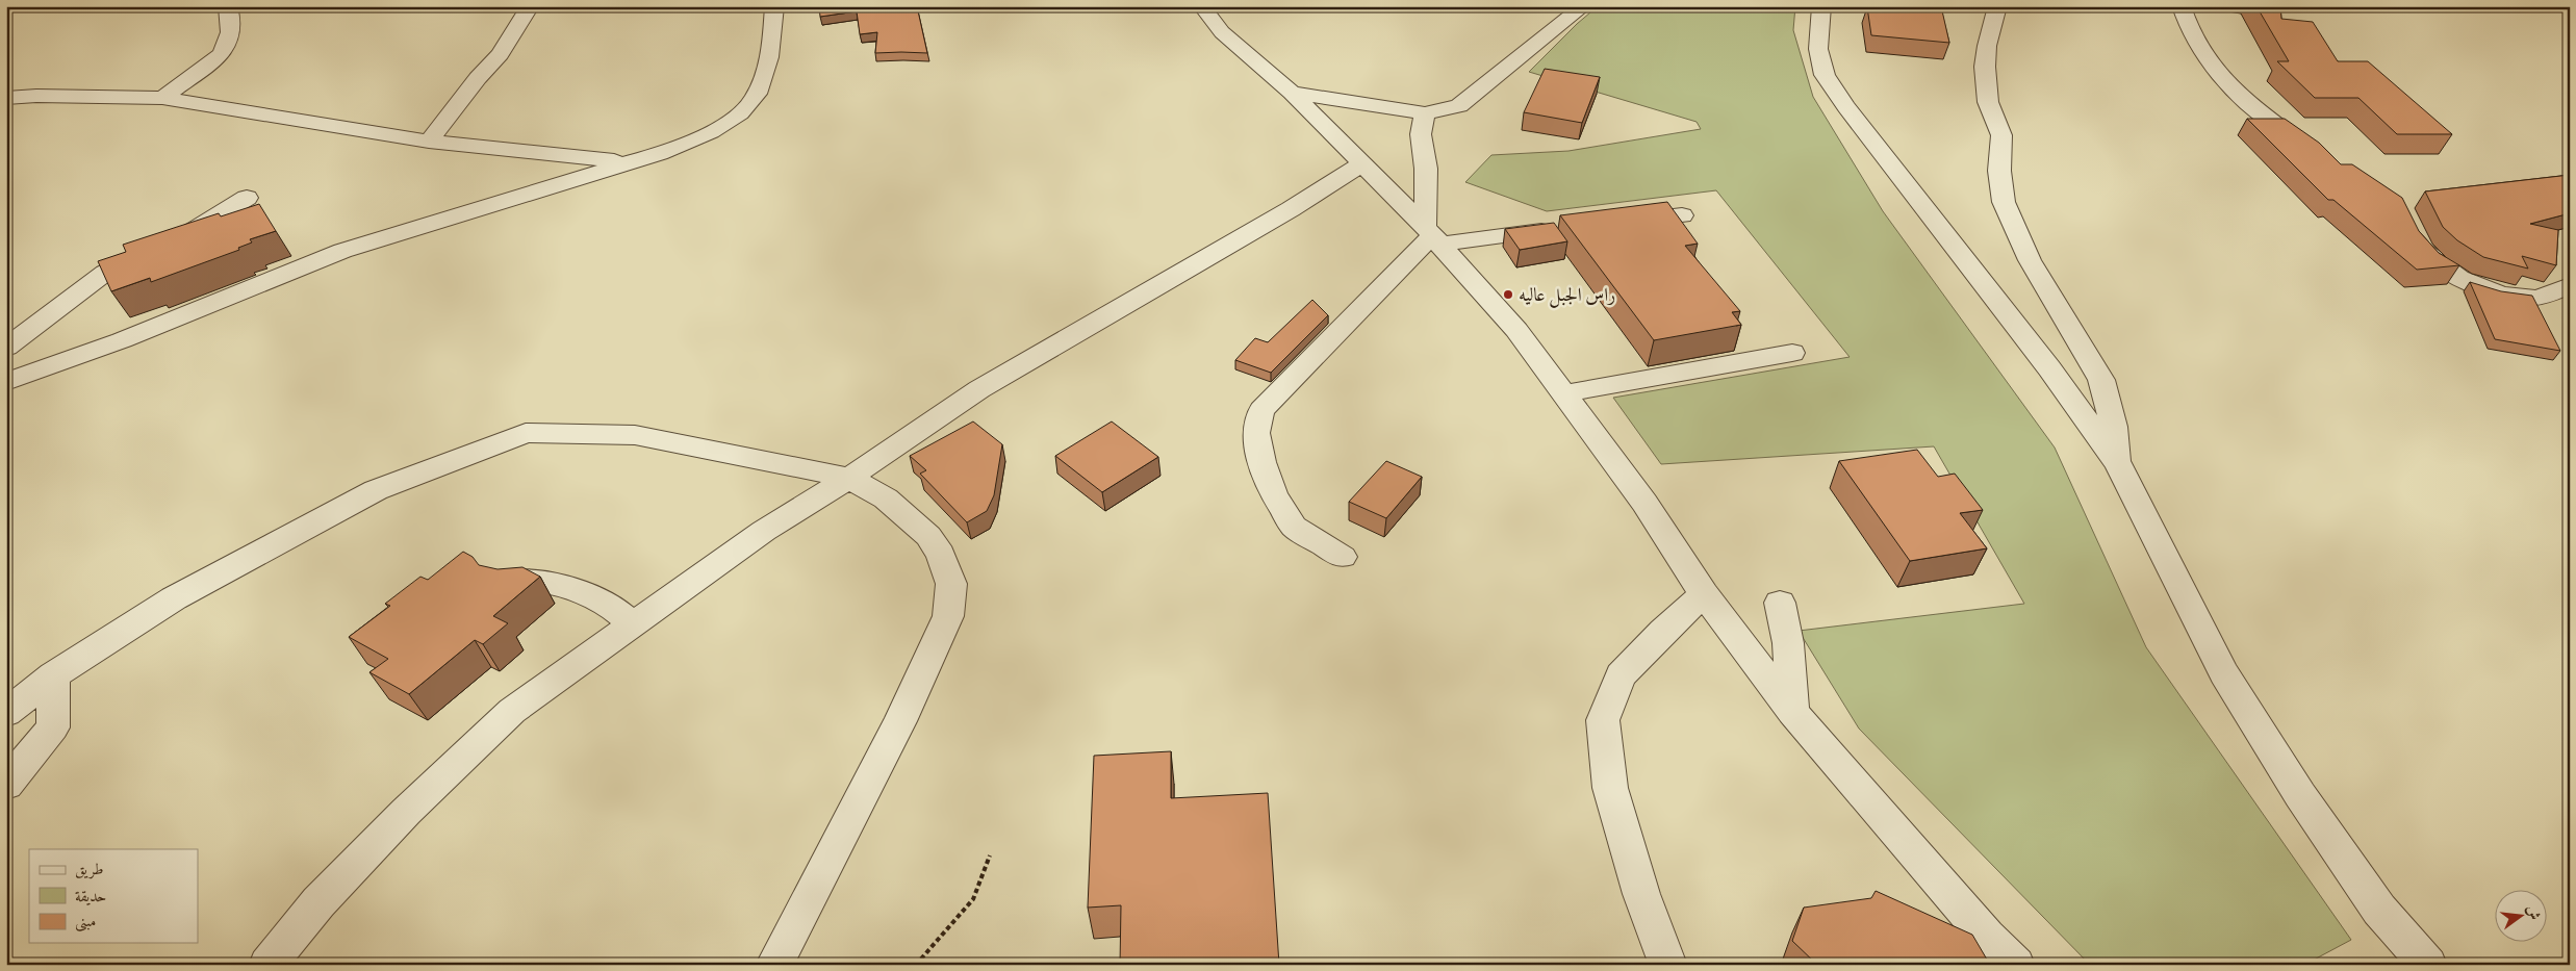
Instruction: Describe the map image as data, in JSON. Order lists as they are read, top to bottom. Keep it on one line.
{"places":["راس الجبل عاليه"],"legend":["طريق","حديقة","مبنى"],"north":"right"}
